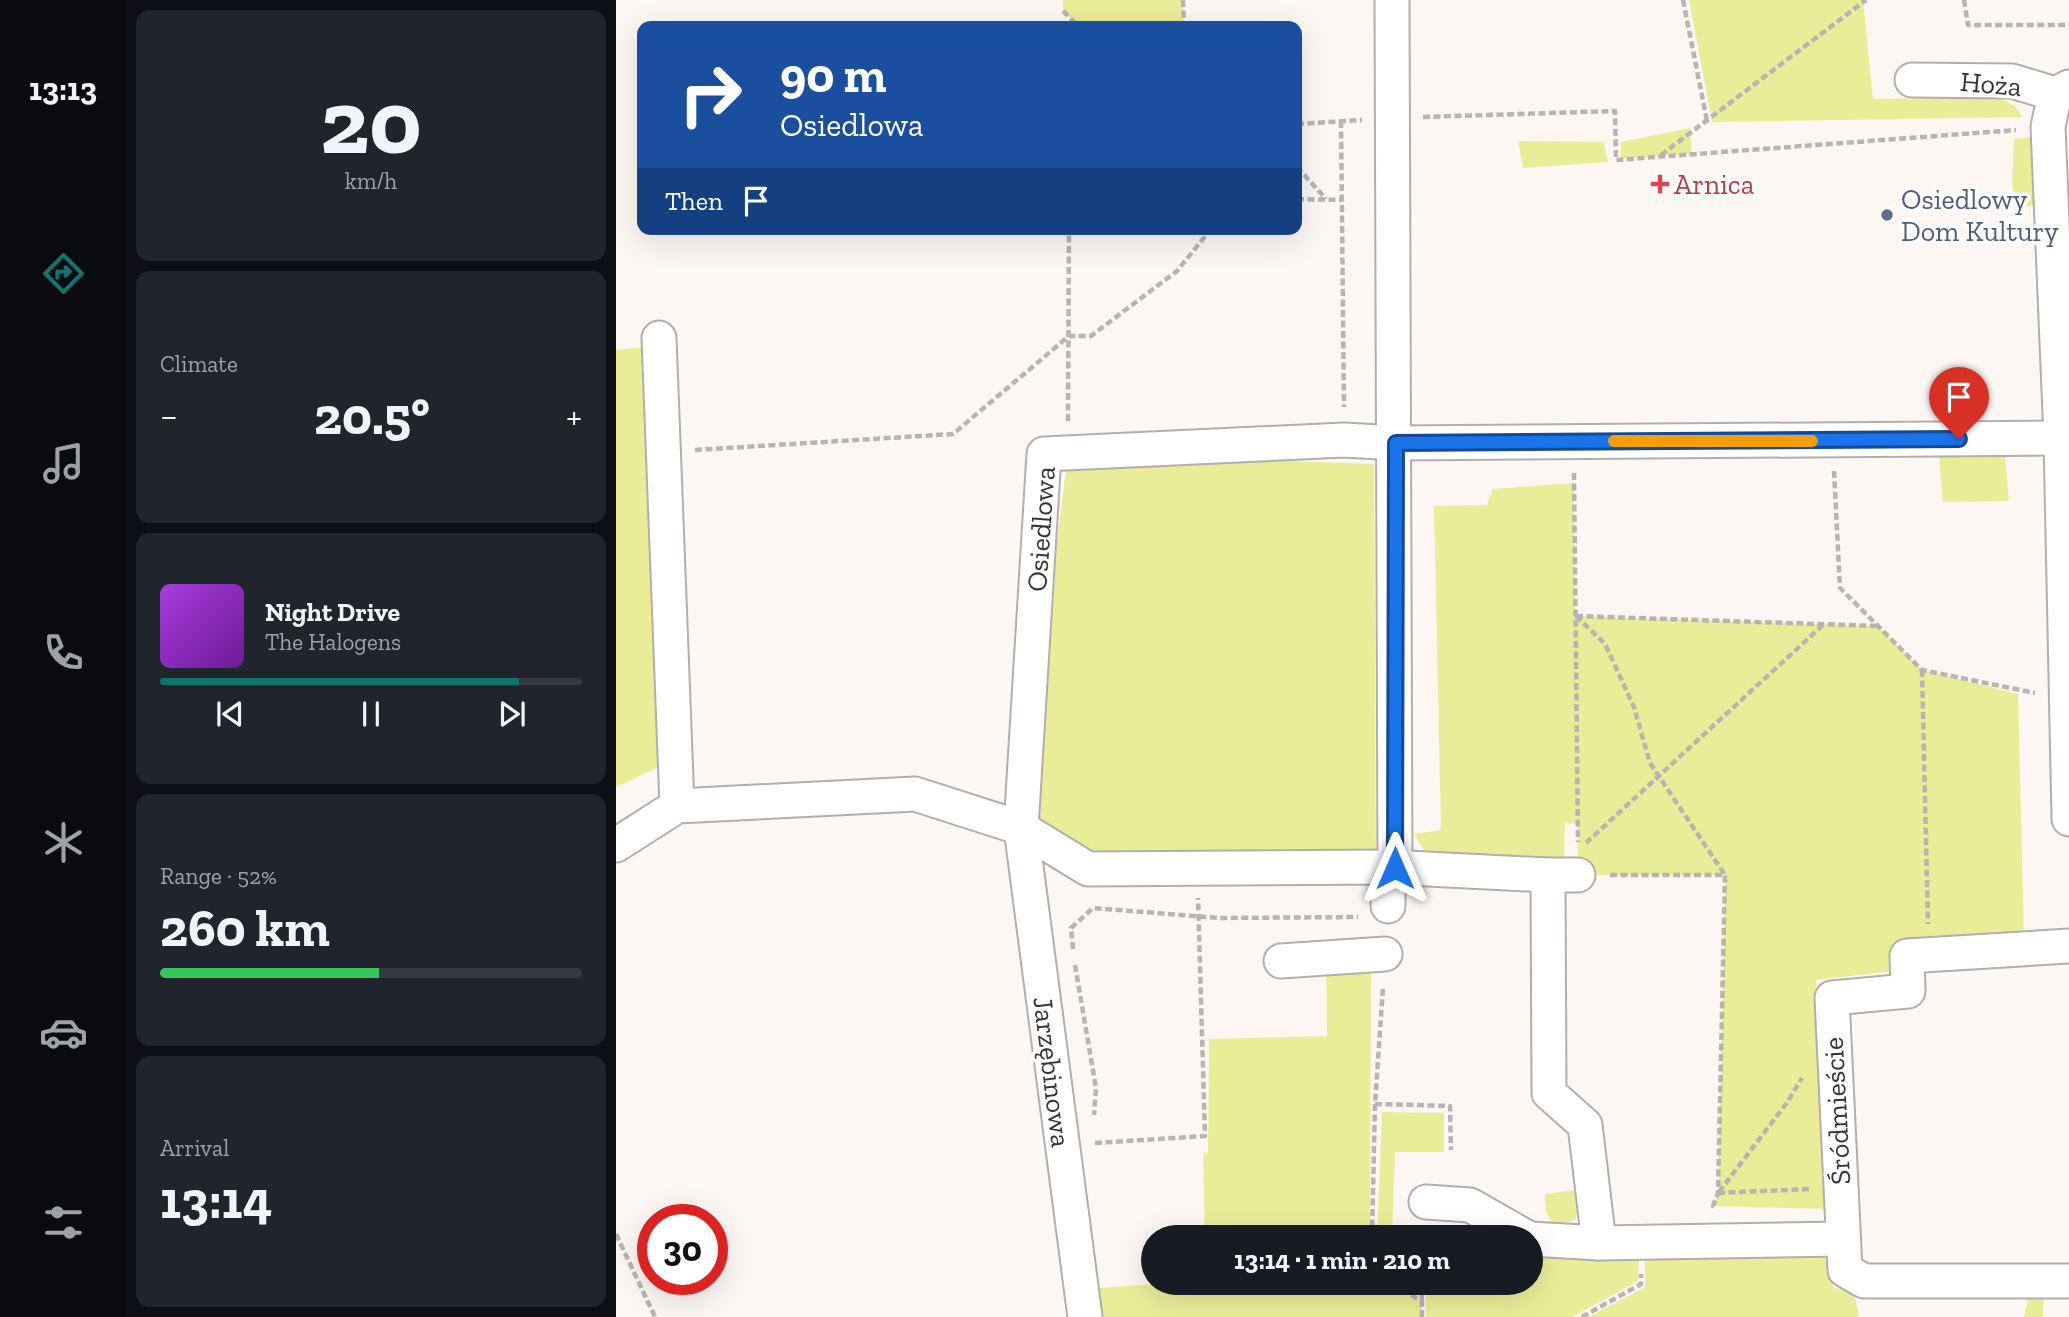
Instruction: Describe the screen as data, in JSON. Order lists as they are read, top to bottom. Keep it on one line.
{"streets":{"street":["Hoża","Osiedlowa","Jarzębinowa","Śródmieście"]},"crossings":[["Osiedlowa","Jarzębinowa"]],"places":{"health":["Arnica"],"other":["Osiedlowy Dom Kultury"]},"page":{"tabs":"13:13","tile":[["20","km/h"],"Climate",["Range · 52%","260 km"],["Arrival","13:14"]],"turn":["90 m","Osiedlowa"],"then":"Then","heat":["−","20.5°","+"],"song":["Night Drive","The Halogens"],"limit":"30","trip":"13:14 · 1 min · 210 m"}}
